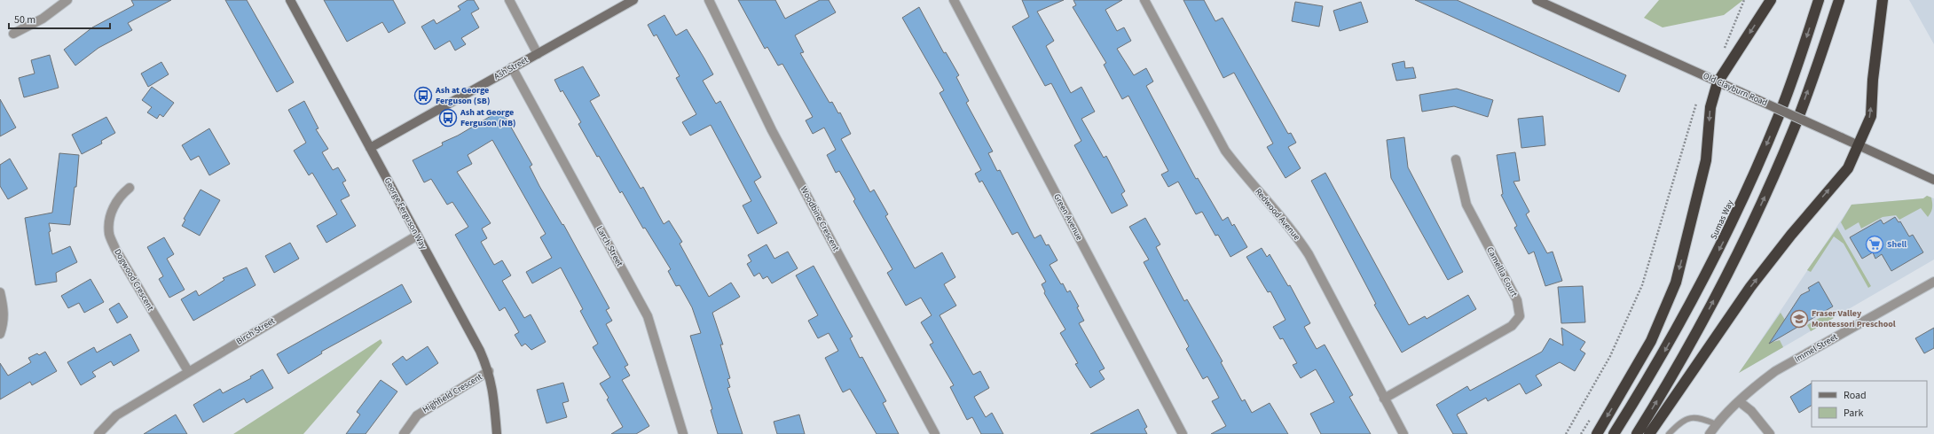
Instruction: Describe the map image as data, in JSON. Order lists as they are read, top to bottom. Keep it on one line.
{"streets":{"highway":["Sumas Way"],"main road":["Ash Street","Old Clayburn Road","George Ferguson Way"],"street":["Redwood Avenue","Green Avenue","Woodbine Crescent","Larch Street","Camellia Court","Dogwood Crescent","Birch Street","Immel Street","Highfield Crescent"]},"crossings":[["Ash Street","George Ferguson Way"],["Ash Street","Larch Street"],["George Ferguson Way","Birch Street"],["George Ferguson Way","Highfield Crescent"],["Redwood Avenue","Camellia Court"],["Dogwood Crescent","Birch Street"]],"places":{"bus stop":["Ash at George Ferguson (SB)","Ash at George Ferguson (NB)"],"supermarket":["Shell"],"school or university":["Fraser Valley Montessori Preschool"]},"legend":["Road","Park"],"scale_bar":"50 m"}
